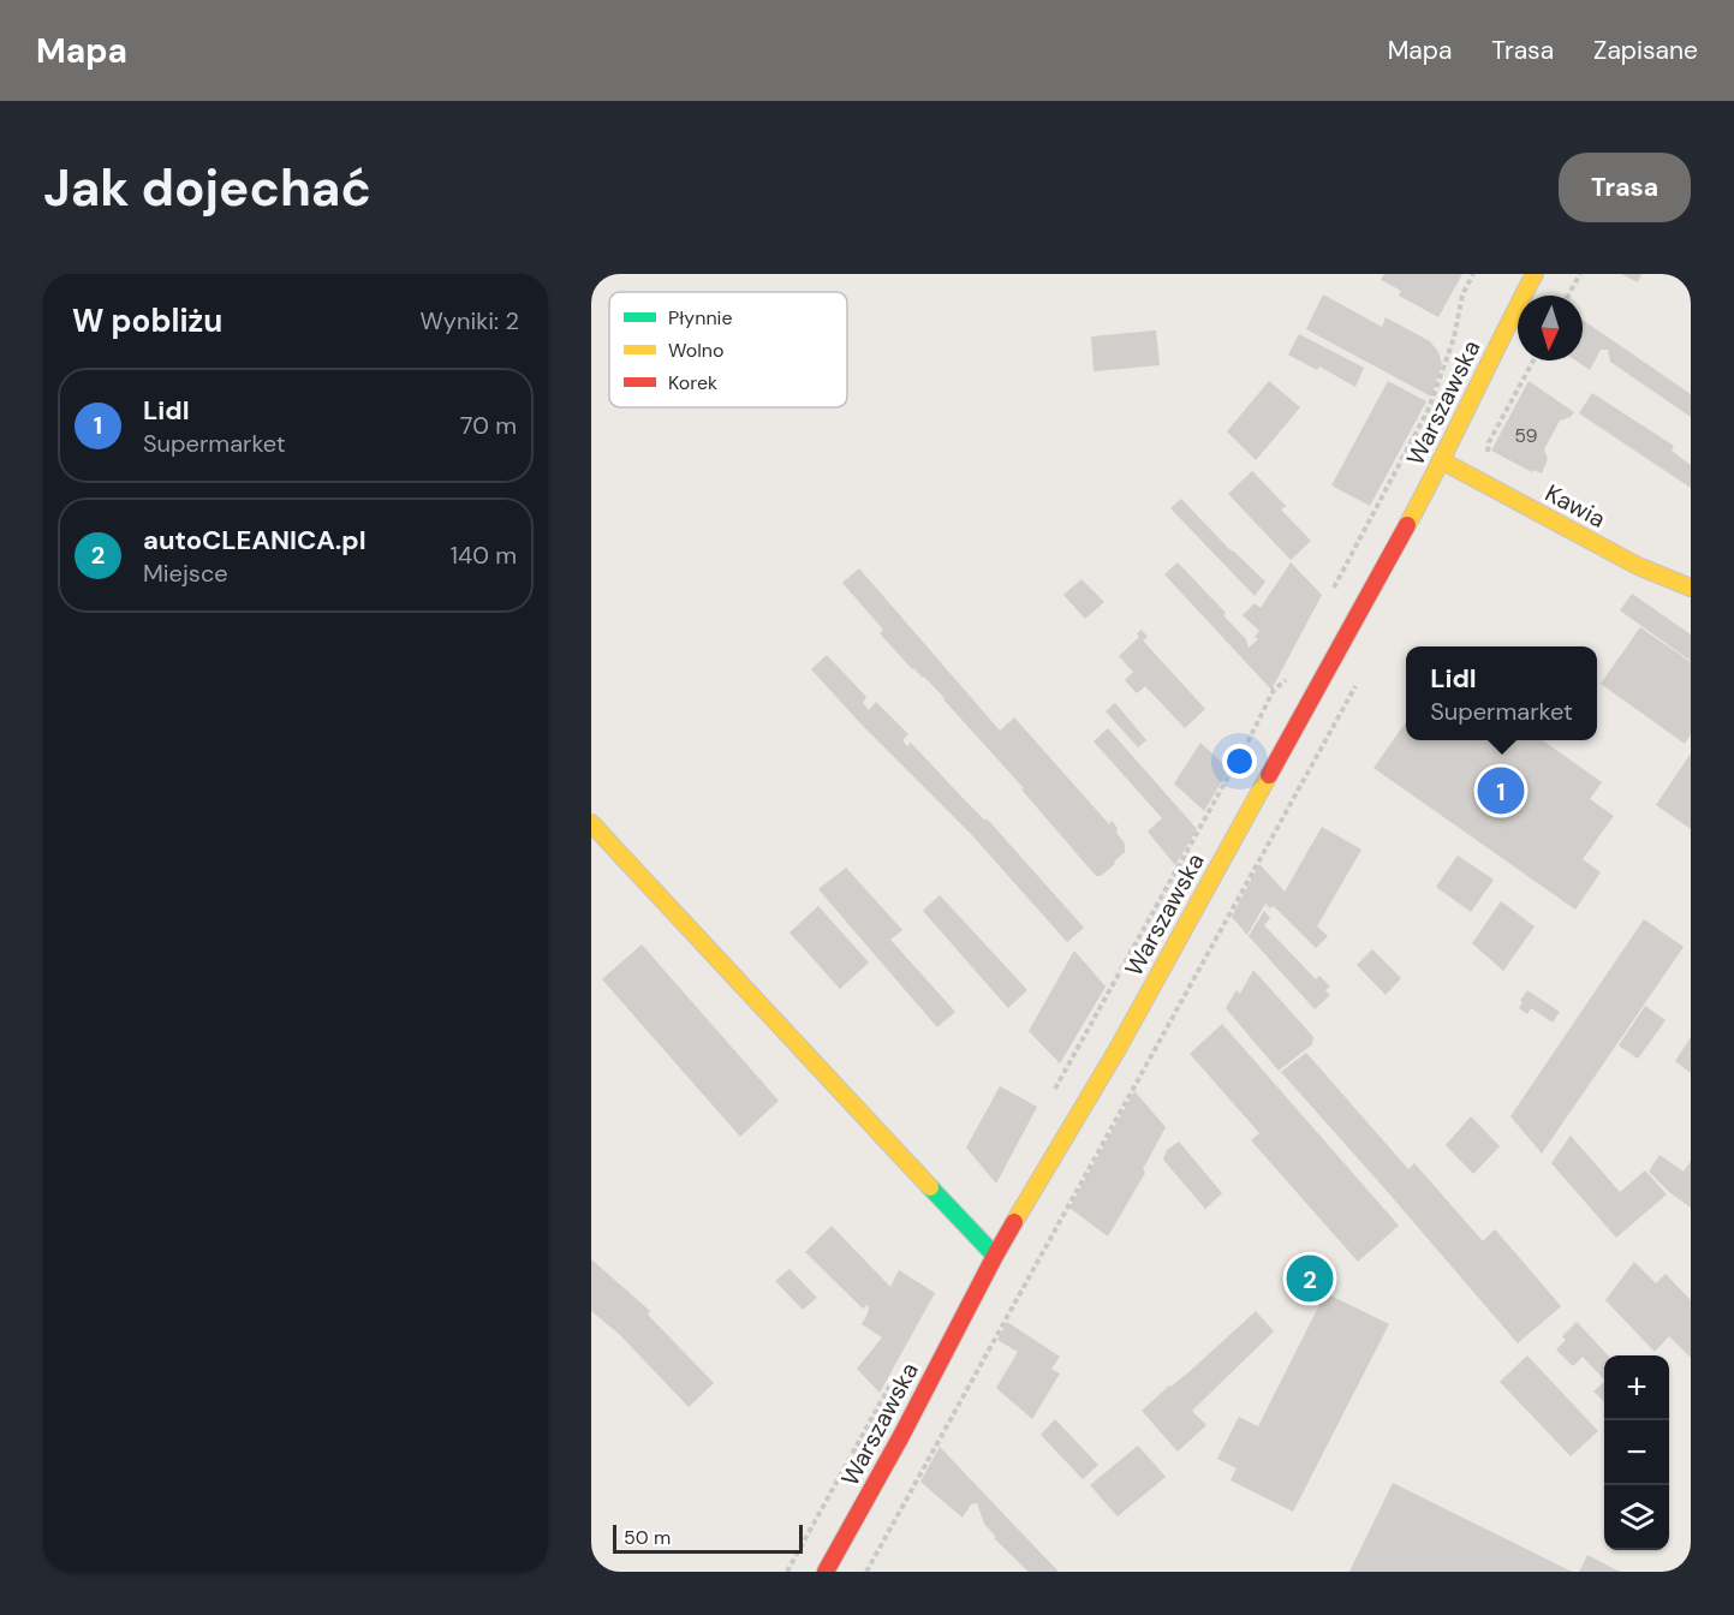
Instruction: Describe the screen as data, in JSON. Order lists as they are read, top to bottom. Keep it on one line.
{"streets":{"street":["Warszawska","Kawia"]},"crossings":[["Warszawska","Kawia"]],"house_numbers":["59"],"legend":["Płynnie","Wolno","Korek"],"scale_bar":"50 m","north":"bottom","page":{"header":"Mapa","nav":["Mapa","Trasa","Zapisane"],"buttons":"Trasa","title":"Jak dojechać","heading":["W pobliżu","Wyniki: 2"],"list":[{"mark":"1","name":"Lidl","note":"Supermarket","value":"70 m"},{"mark":"2","name":"autoCLEANICA.pl","note":"Miejsce","value":"140 m"}],"popup":["Lidl","Supermarket"],"pins":["1","2"],"map_buttons":["+","−"],"scale":"50 m"}}
